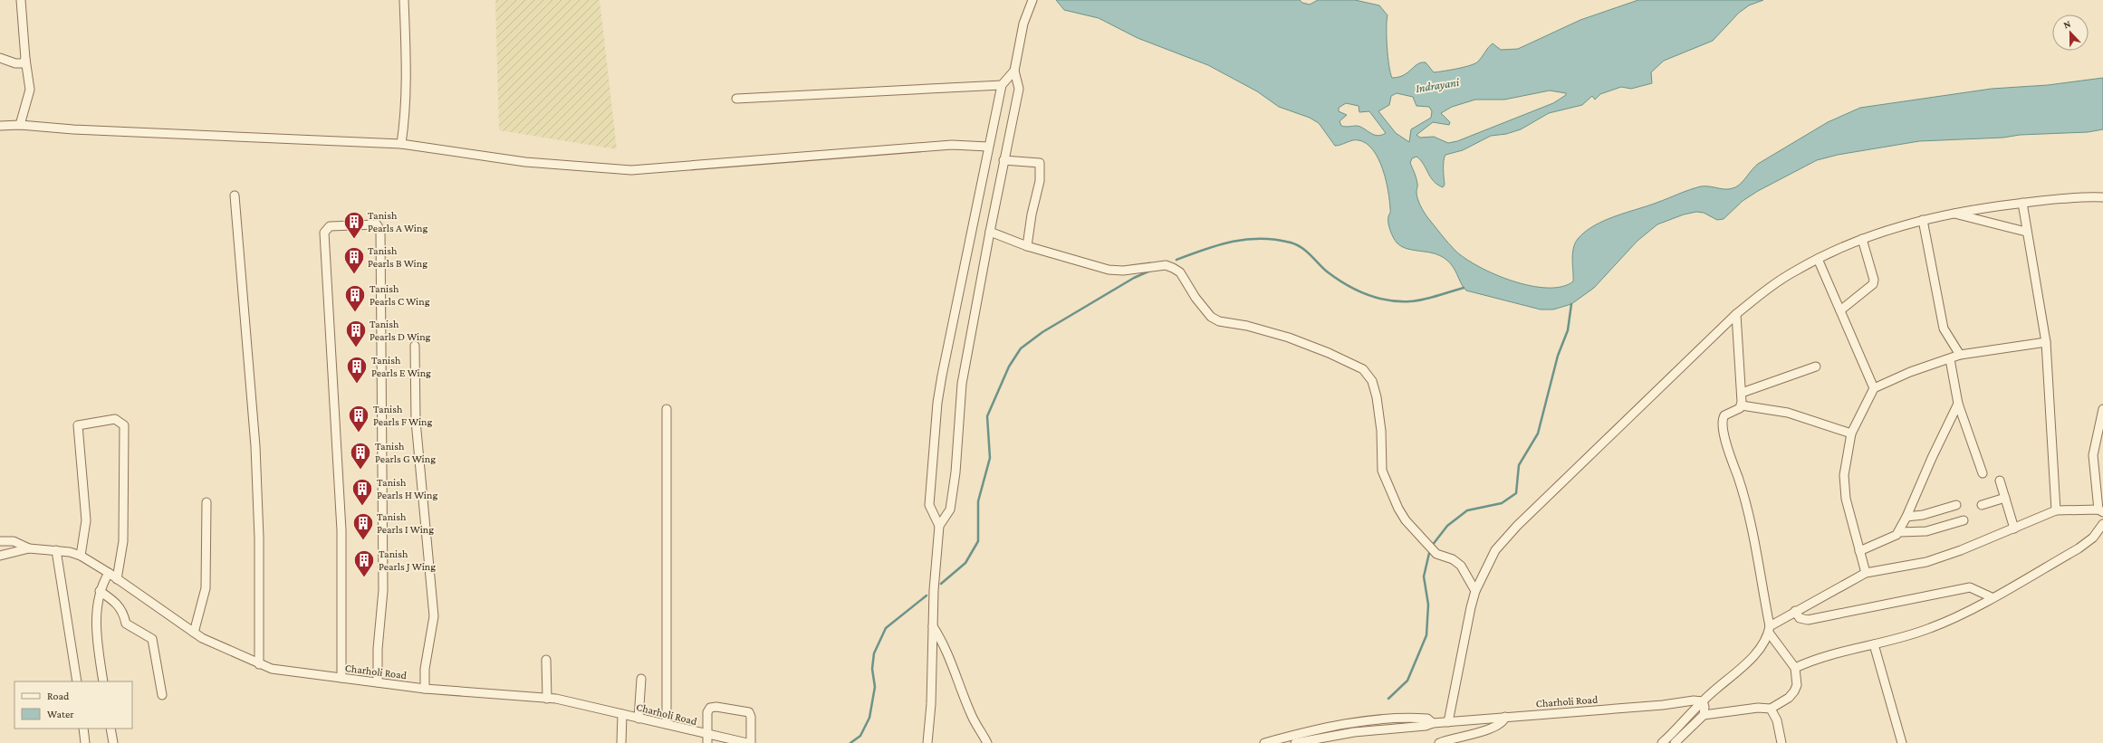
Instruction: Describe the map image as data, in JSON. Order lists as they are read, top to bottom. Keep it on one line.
{"streets":{"street":["Charholi Road"]},"water":["Indrayani"],"places":{"building":["Tanish Pearls A Wing","Tanish Pearls B Wing","Tanish Pearls C Wing","Tanish Pearls D Wing","Tanish Pearls E Wing","Tanish Pearls F Wing","Tanish Pearls G Wing","Tanish Pearls H Wing","Tanish Pearls I Wing","Tanish Pearls J Wing"]},"legend":["Road","Water"],"north":"top"}
